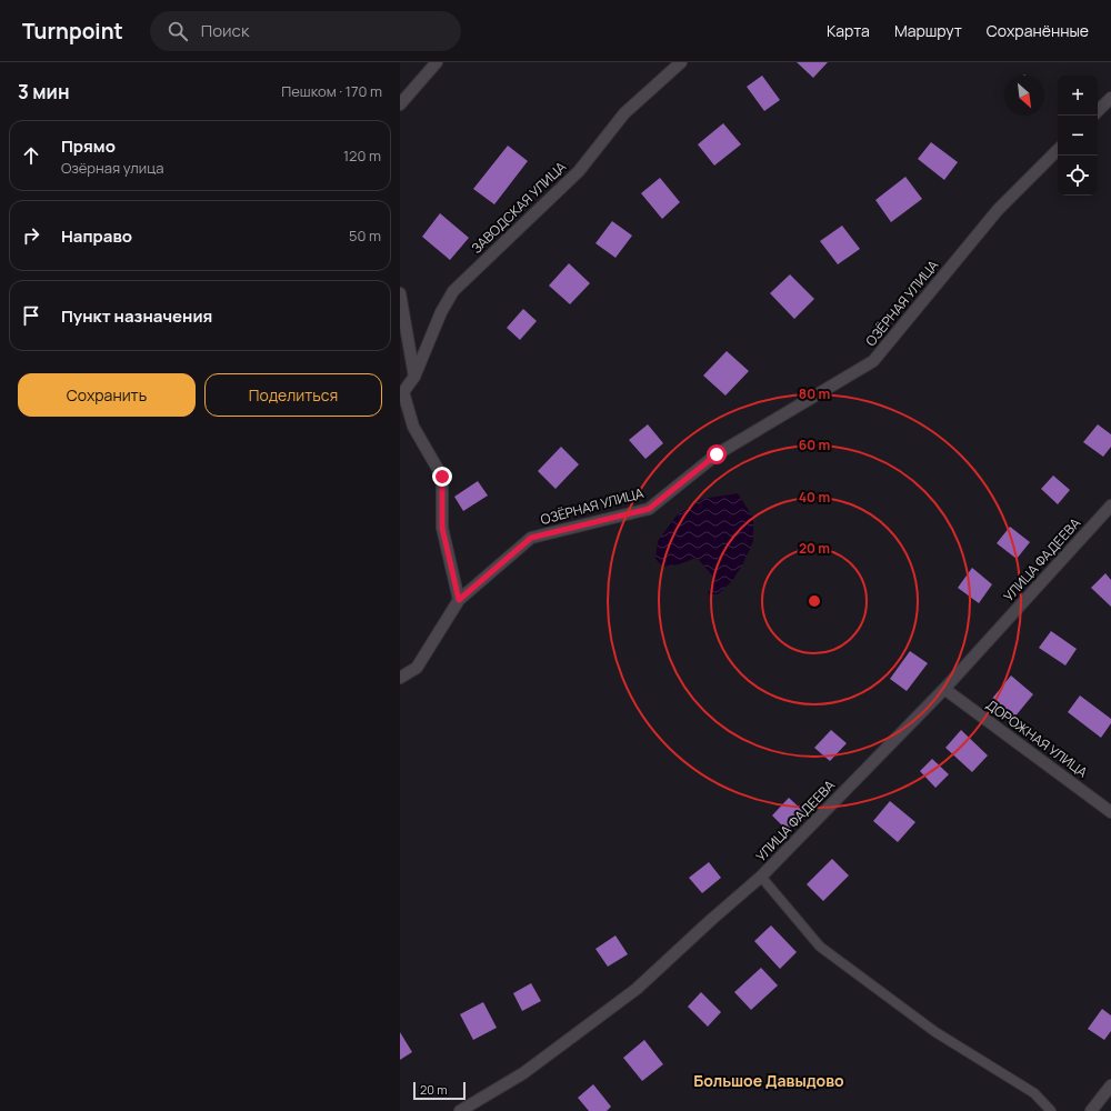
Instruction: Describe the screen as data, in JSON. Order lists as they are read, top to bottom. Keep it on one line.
{"streets":{"street":["ЗАВОДСКАЯ УЛИЦА","ОЗЁРНАЯ УЛИЦА","УЛИЦА ФАДЕЕВА","ДОРОЖНАЯ УЛИЦА"]},"crossings":[["УЛИЦА ФАДЕЕВА","ДОРОЖНАЯ УЛИЦА"]],"districts":["Большое Давыдово"],"scale_bar":"20 m","north":"bottom right","page":{"header":"Turnpoint","search":"Поиск","nav":["Карта","Маршрут","Сохранённые"],"heading":["3 мин","Пешком · 170 m"],"map_buttons":["+","−"],"list":[["Прямо","Озёрная улица","120 m"],["Направо","50 m"],"Пункт назначения"],"buttons":["Сохранить","Поделиться"],"scale":"20 m"},"rings":["80 m","60 m","40 m","20 m"]}
